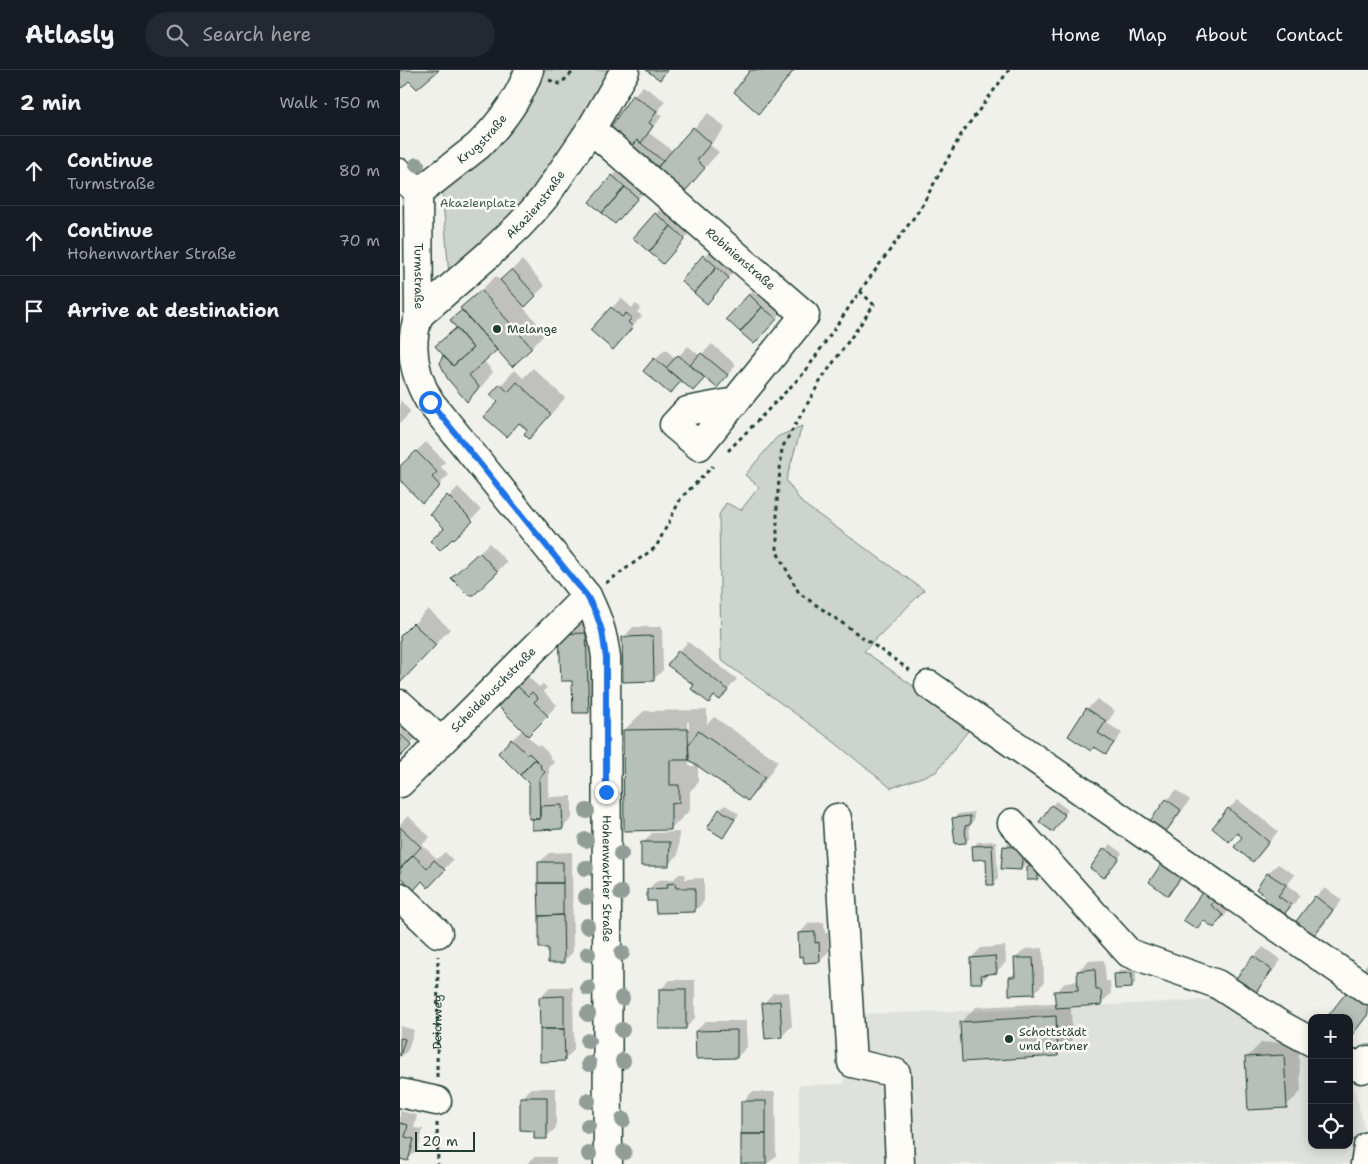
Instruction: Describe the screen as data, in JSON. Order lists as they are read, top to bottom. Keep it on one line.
{"streets":{"street":["Krugstraße","Akazienstraße","Robinienstraße","Turmstraße","Scheidebuschstraße","Hohenwarther Straße"],"path":["Deichweg"]},"crossings":[["Krugstraße","Turmstraße"],["Akazienstraße","Robinienstraße"],["Akazienstraße","Turmstraße"],["Turmstraße","Scheidebuschstraße"],["Turmstraße","Hohenwarther Straße"],["Scheidebuschstraße","Hohenwarther Straße"]],"parks":["Akazienplatz"],"places":["Melange","Schottstädt und Partner"],"scale_bar":"20 m","page":{"header":"Atlasly","search":"Search here","nav":["Home","Map","About","Contact"],"heading":["2 min","Walk · 150 m"],"list":[["Continue","Turmstraße","80 m"],["Continue","Hohenwarther Straße","70 m"],"Arrive at destination"],"map_buttons":["+","−"],"scale":"20 m"}}
